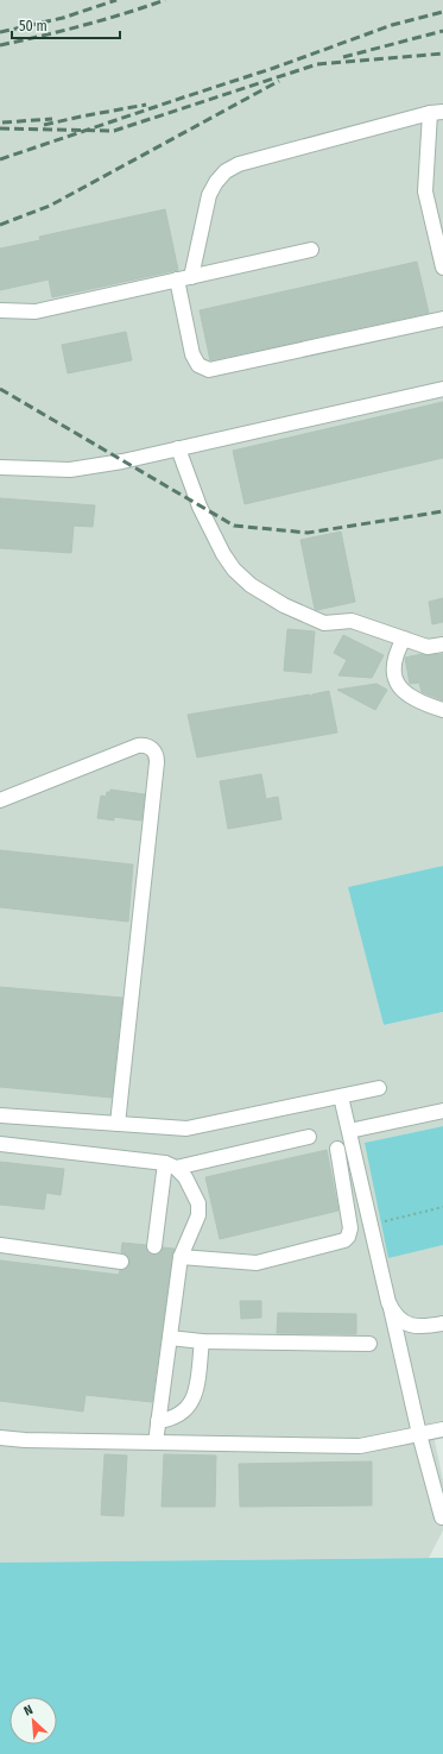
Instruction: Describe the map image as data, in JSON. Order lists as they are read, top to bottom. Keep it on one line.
{"scale_bar":"50 m","north":"top left"}
